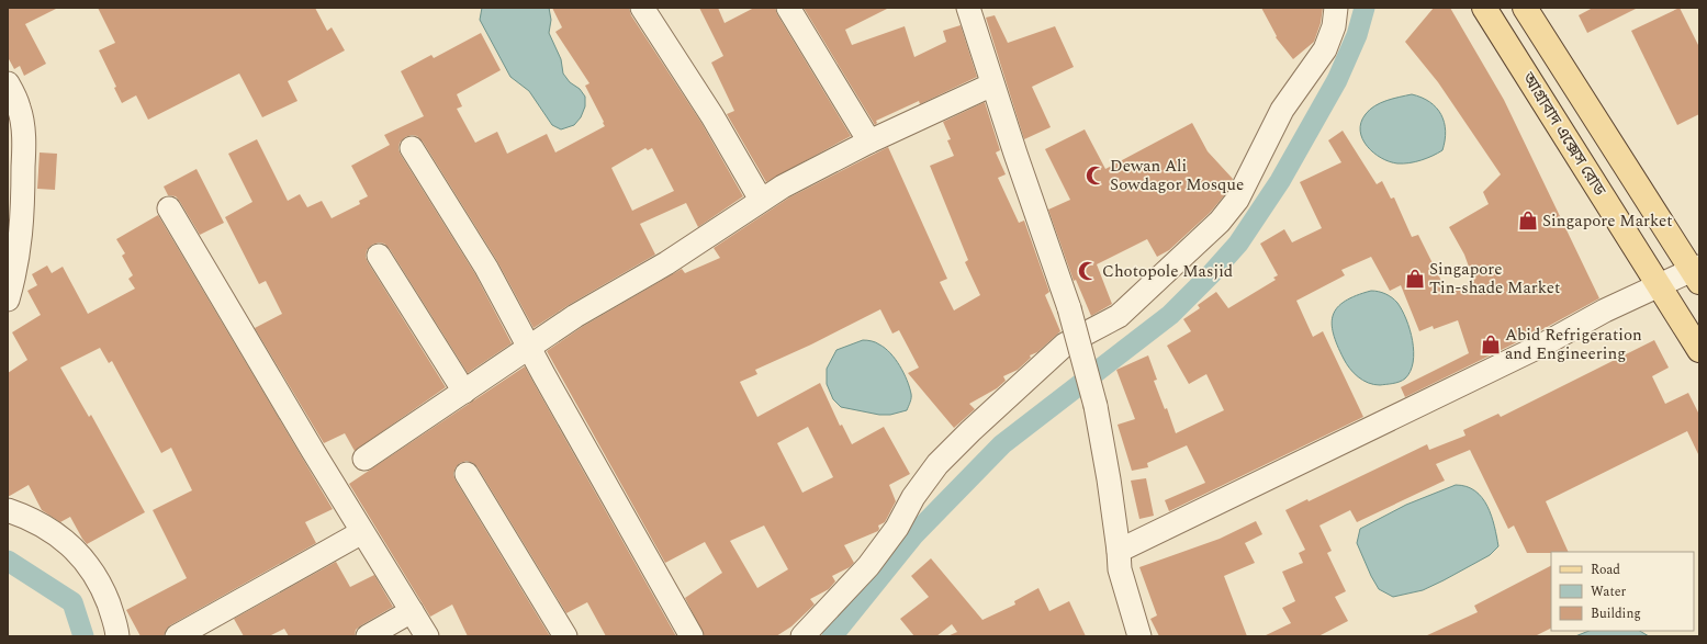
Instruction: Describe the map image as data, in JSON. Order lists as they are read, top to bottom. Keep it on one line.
{"streets":{"main road":["আগ্রাবাদ এক্সেস রোড"]},"places":{"mosque":["Dewan Ali Sowdagor Mosque","Chotopole Masjid"],"shop":["Singapore Market","Singapore Tin-shade Market","Abid Refrigeration and Engineering"]},"legend":["Road","Water","Building"]}
